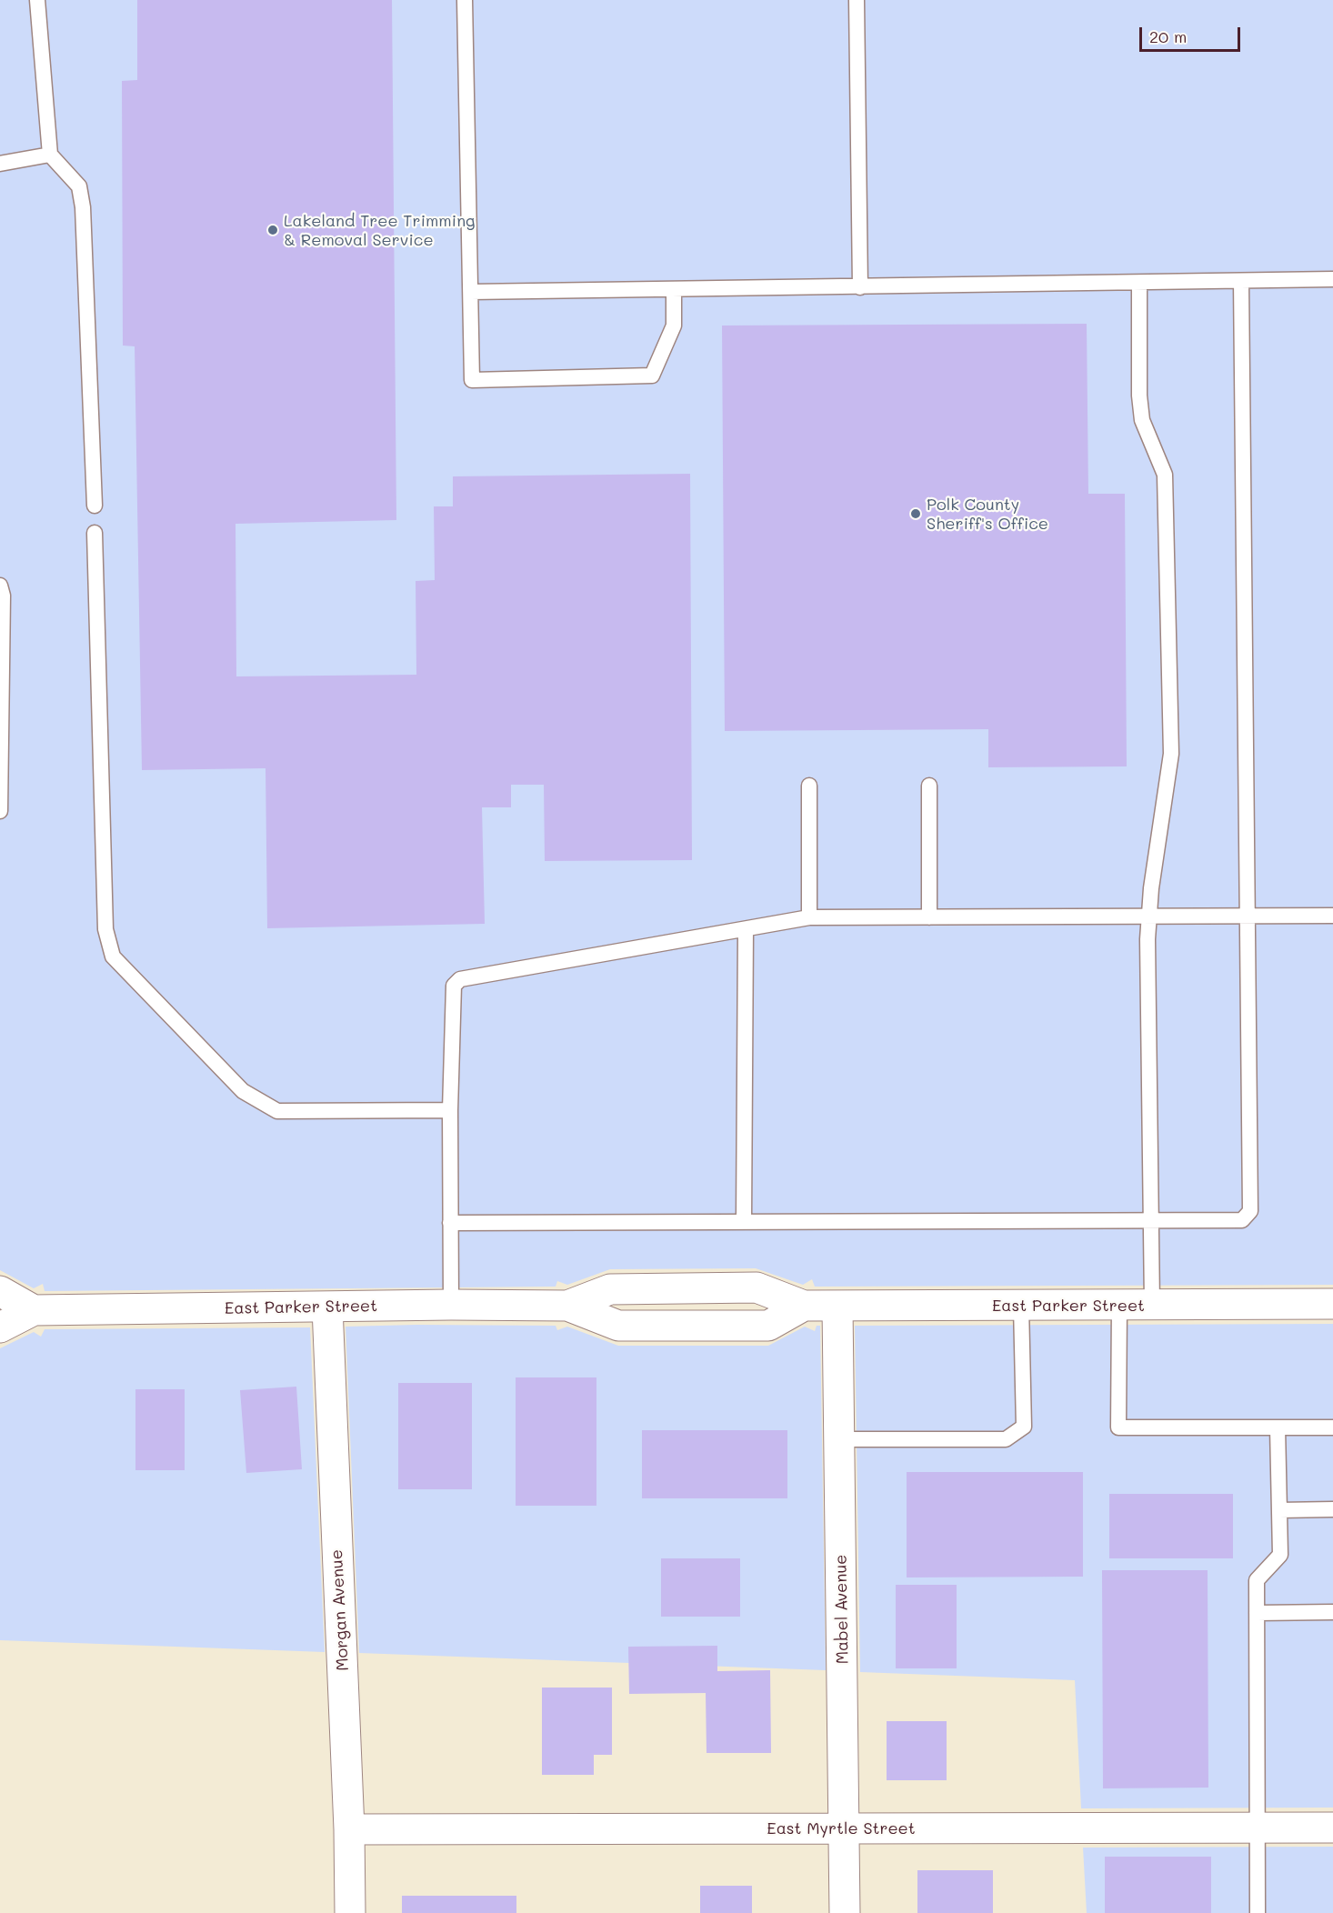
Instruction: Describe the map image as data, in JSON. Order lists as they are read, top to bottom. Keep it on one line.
{"streets":{"street":["East Parker Street","Mabel Avenue","Morgan Avenue","East Myrtle Street"]},"crossings":[["East Parker Street","Mabel Avenue"],["East Parker Street","Morgan Avenue"],["Mabel Avenue","East Myrtle Street"],["Morgan Avenue","East Myrtle Street"]],"places":["Lakeland Tree Trimming & Removal Service","Polk County Sheriff's Office"],"scale_bar":"20 m"}
